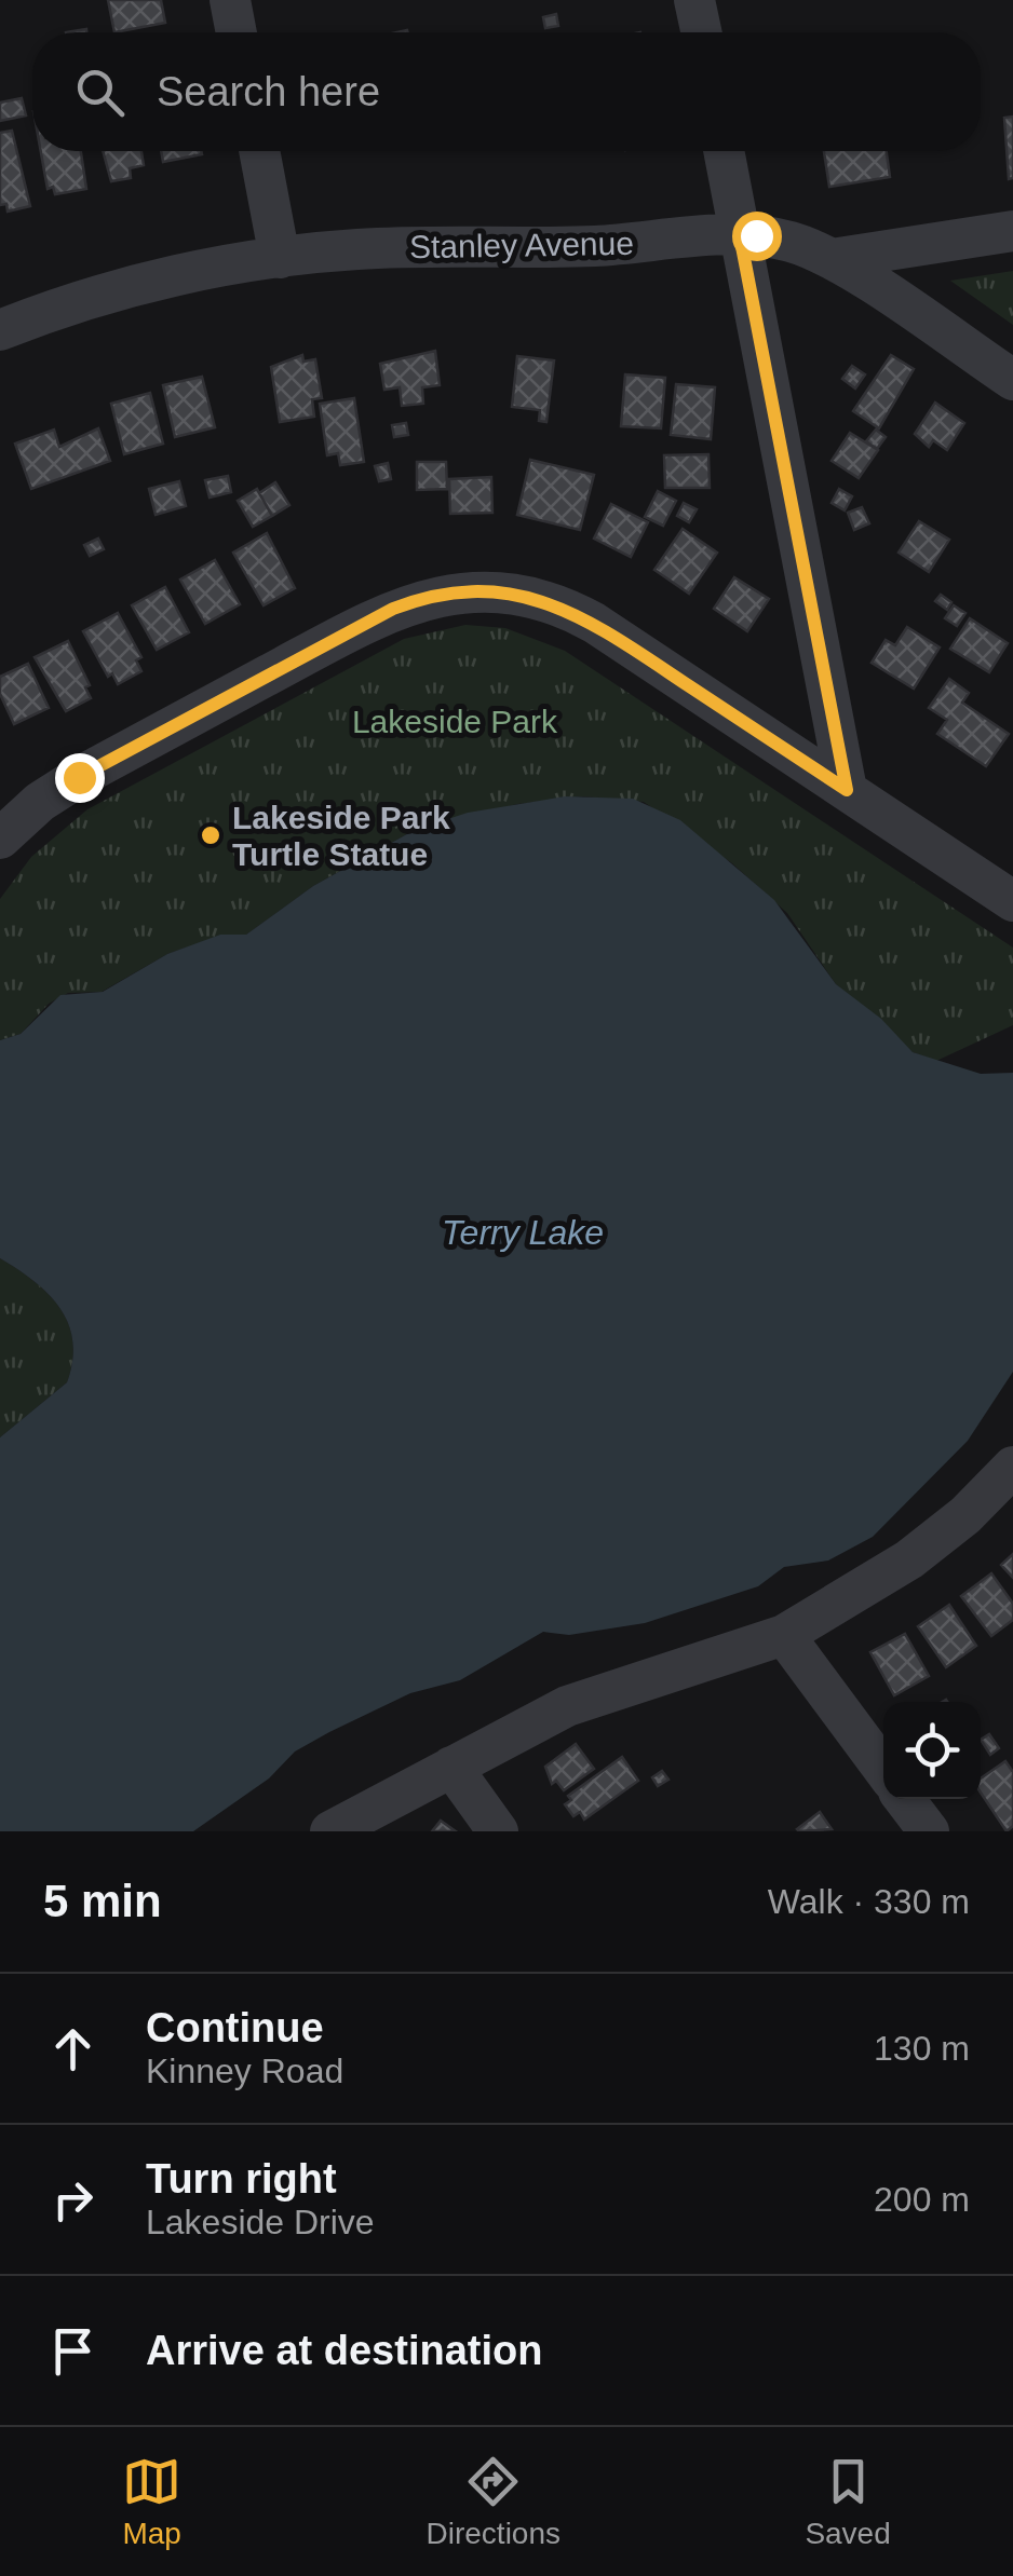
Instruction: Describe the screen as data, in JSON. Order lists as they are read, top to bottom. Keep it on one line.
{"streets":{"street":["Stanley Avenue"]},"water":["Terry Lake"],"parks":["Lakeside Park"],"places":["Lakeside Park Turtle Statue"],"page":{"search":"Search here","heading":["5 min","Walk · 330 m"],"list":[["Continue","Kinney Road","130 m"],["Turn right","Lakeside Drive","200 m"],"Arrive at destination"],"nav":["Map","Directions","Saved"]}}
